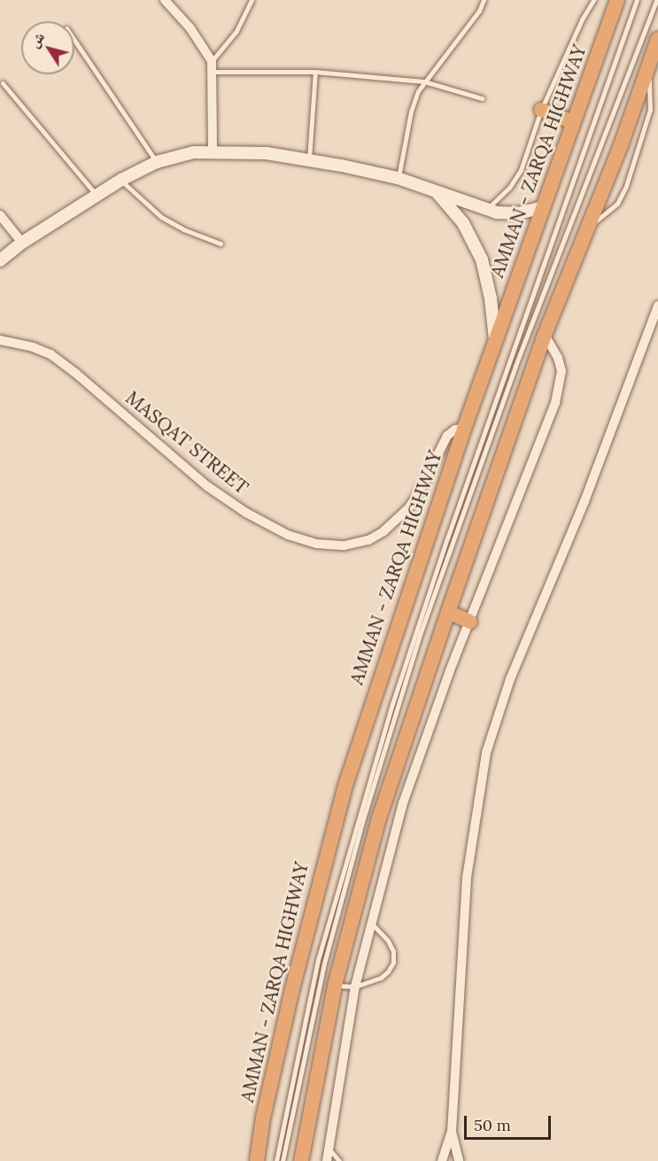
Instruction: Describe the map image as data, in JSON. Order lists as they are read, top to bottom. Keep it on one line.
{"streets":{"highway":["AMMAN - ZARQA HIGHWAY"],"street":["MASQAT STREET"]},"crossings":[["AMMAN - ZARQA HIGHWAY","MASQAT STREET"]],"scale_bar":"50 m","north":"top left"}
